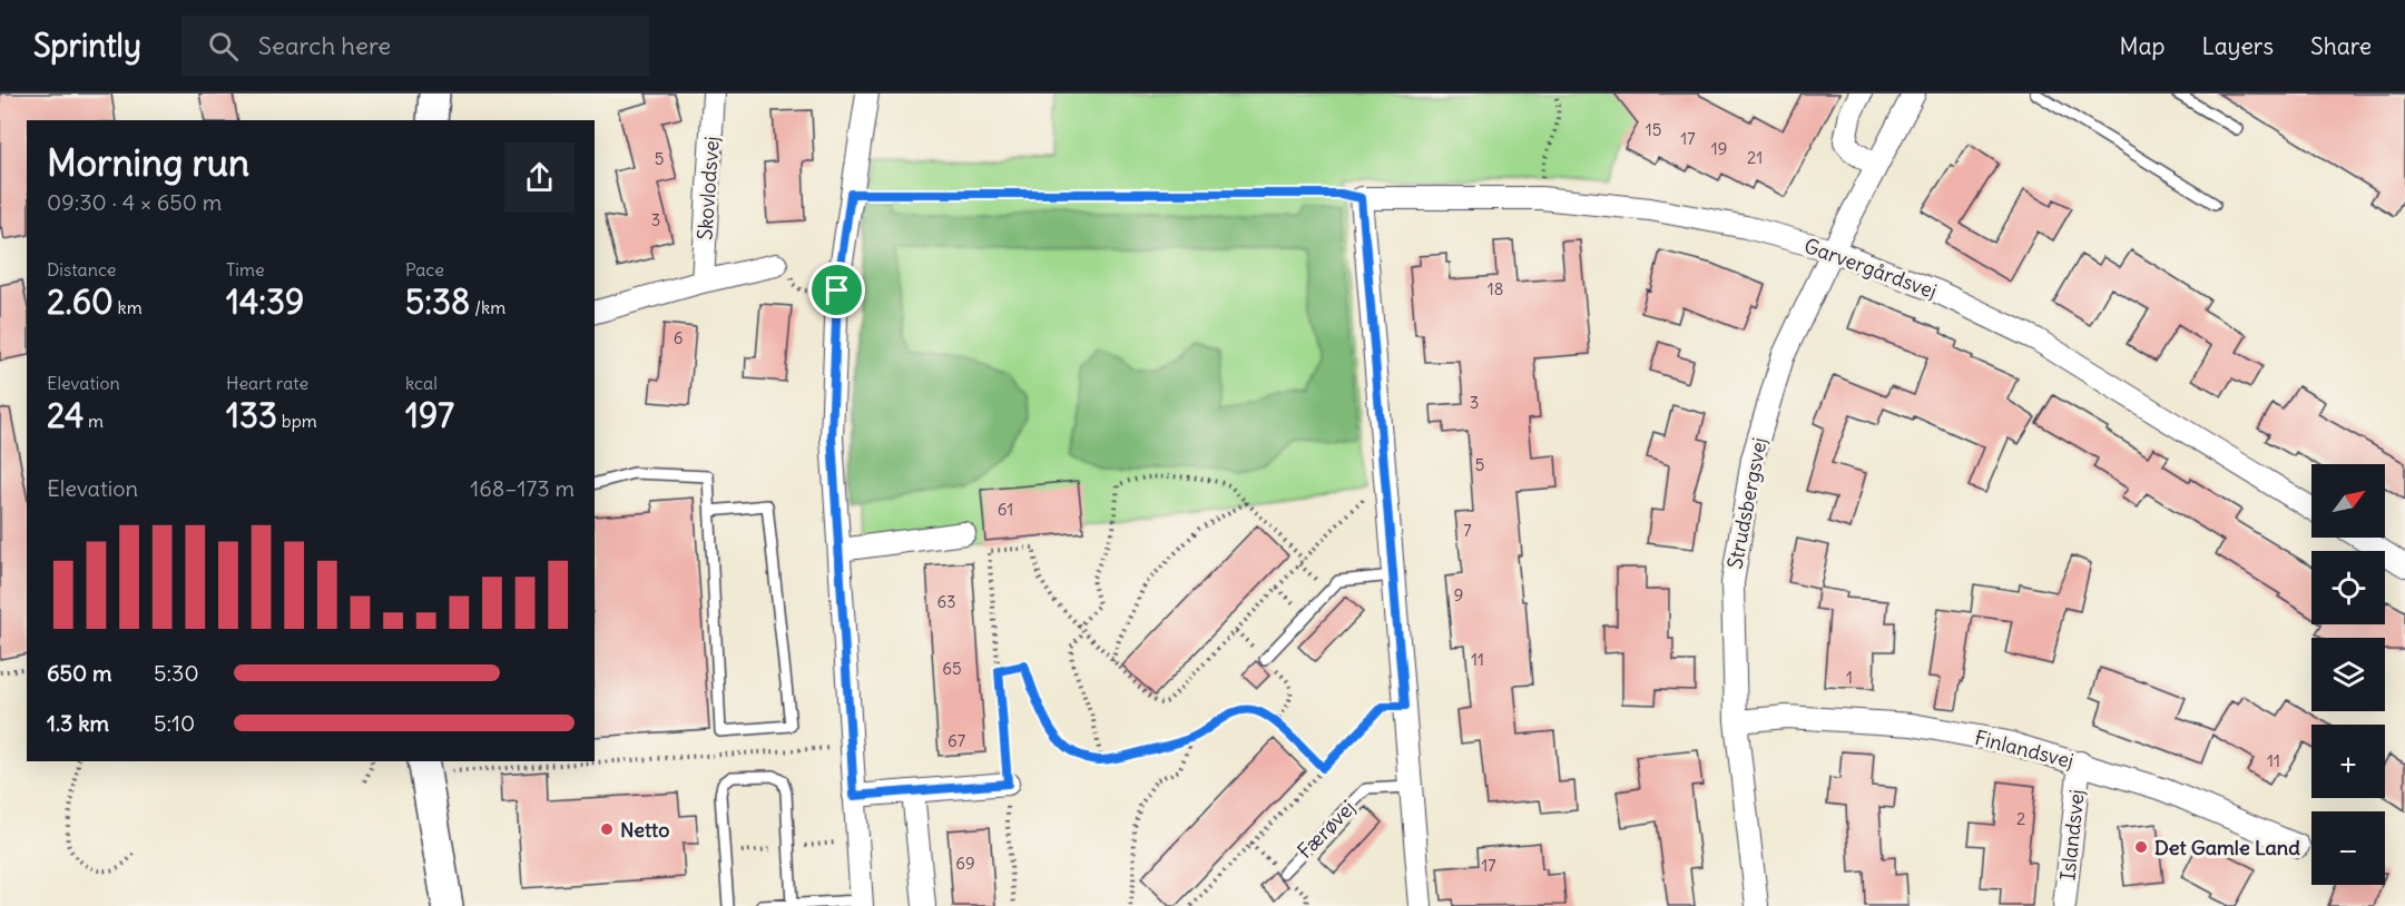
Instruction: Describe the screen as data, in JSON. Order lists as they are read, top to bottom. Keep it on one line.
{"streets":{"street":["Skovlodsvej","Garvergårdsvej","Strudsbergsvej","Finlandsvej","Islandsvej"],"lane":["Færøvej"]},"crossings":[["Garvergårdsvej","Strudsbergsvej"],["Strudsbergsvej","Finlandsvej"],["Finlandsvej","Islandsvej"]],"places":["Netto","Det Gamle Land"],"house_numbers":["15","17","19","21","5","3","18","6","3","5","61","7","9","63","11","65","1","67","11","2","69","17"],"north":"top right","page":{"header":"Sprintly","search":"Search here","nav":["Map","Layers","Share"],"heading":["Morning run","09:30 · 4 × 650 m"],"stats":[["Distance","2.60 km"],["Time","14:39"],["Pace","5:38 /km"],["Elevation","24 m"],["Heart rate","133 bpm"],["kcal","197"]],"chart":["Elevation","168–173 m"],"map_buttons":["+","−"],"list":[{"name":"650 m","note":"5:30"},{"name":"1.3 km","note":"5:10"}]}}
